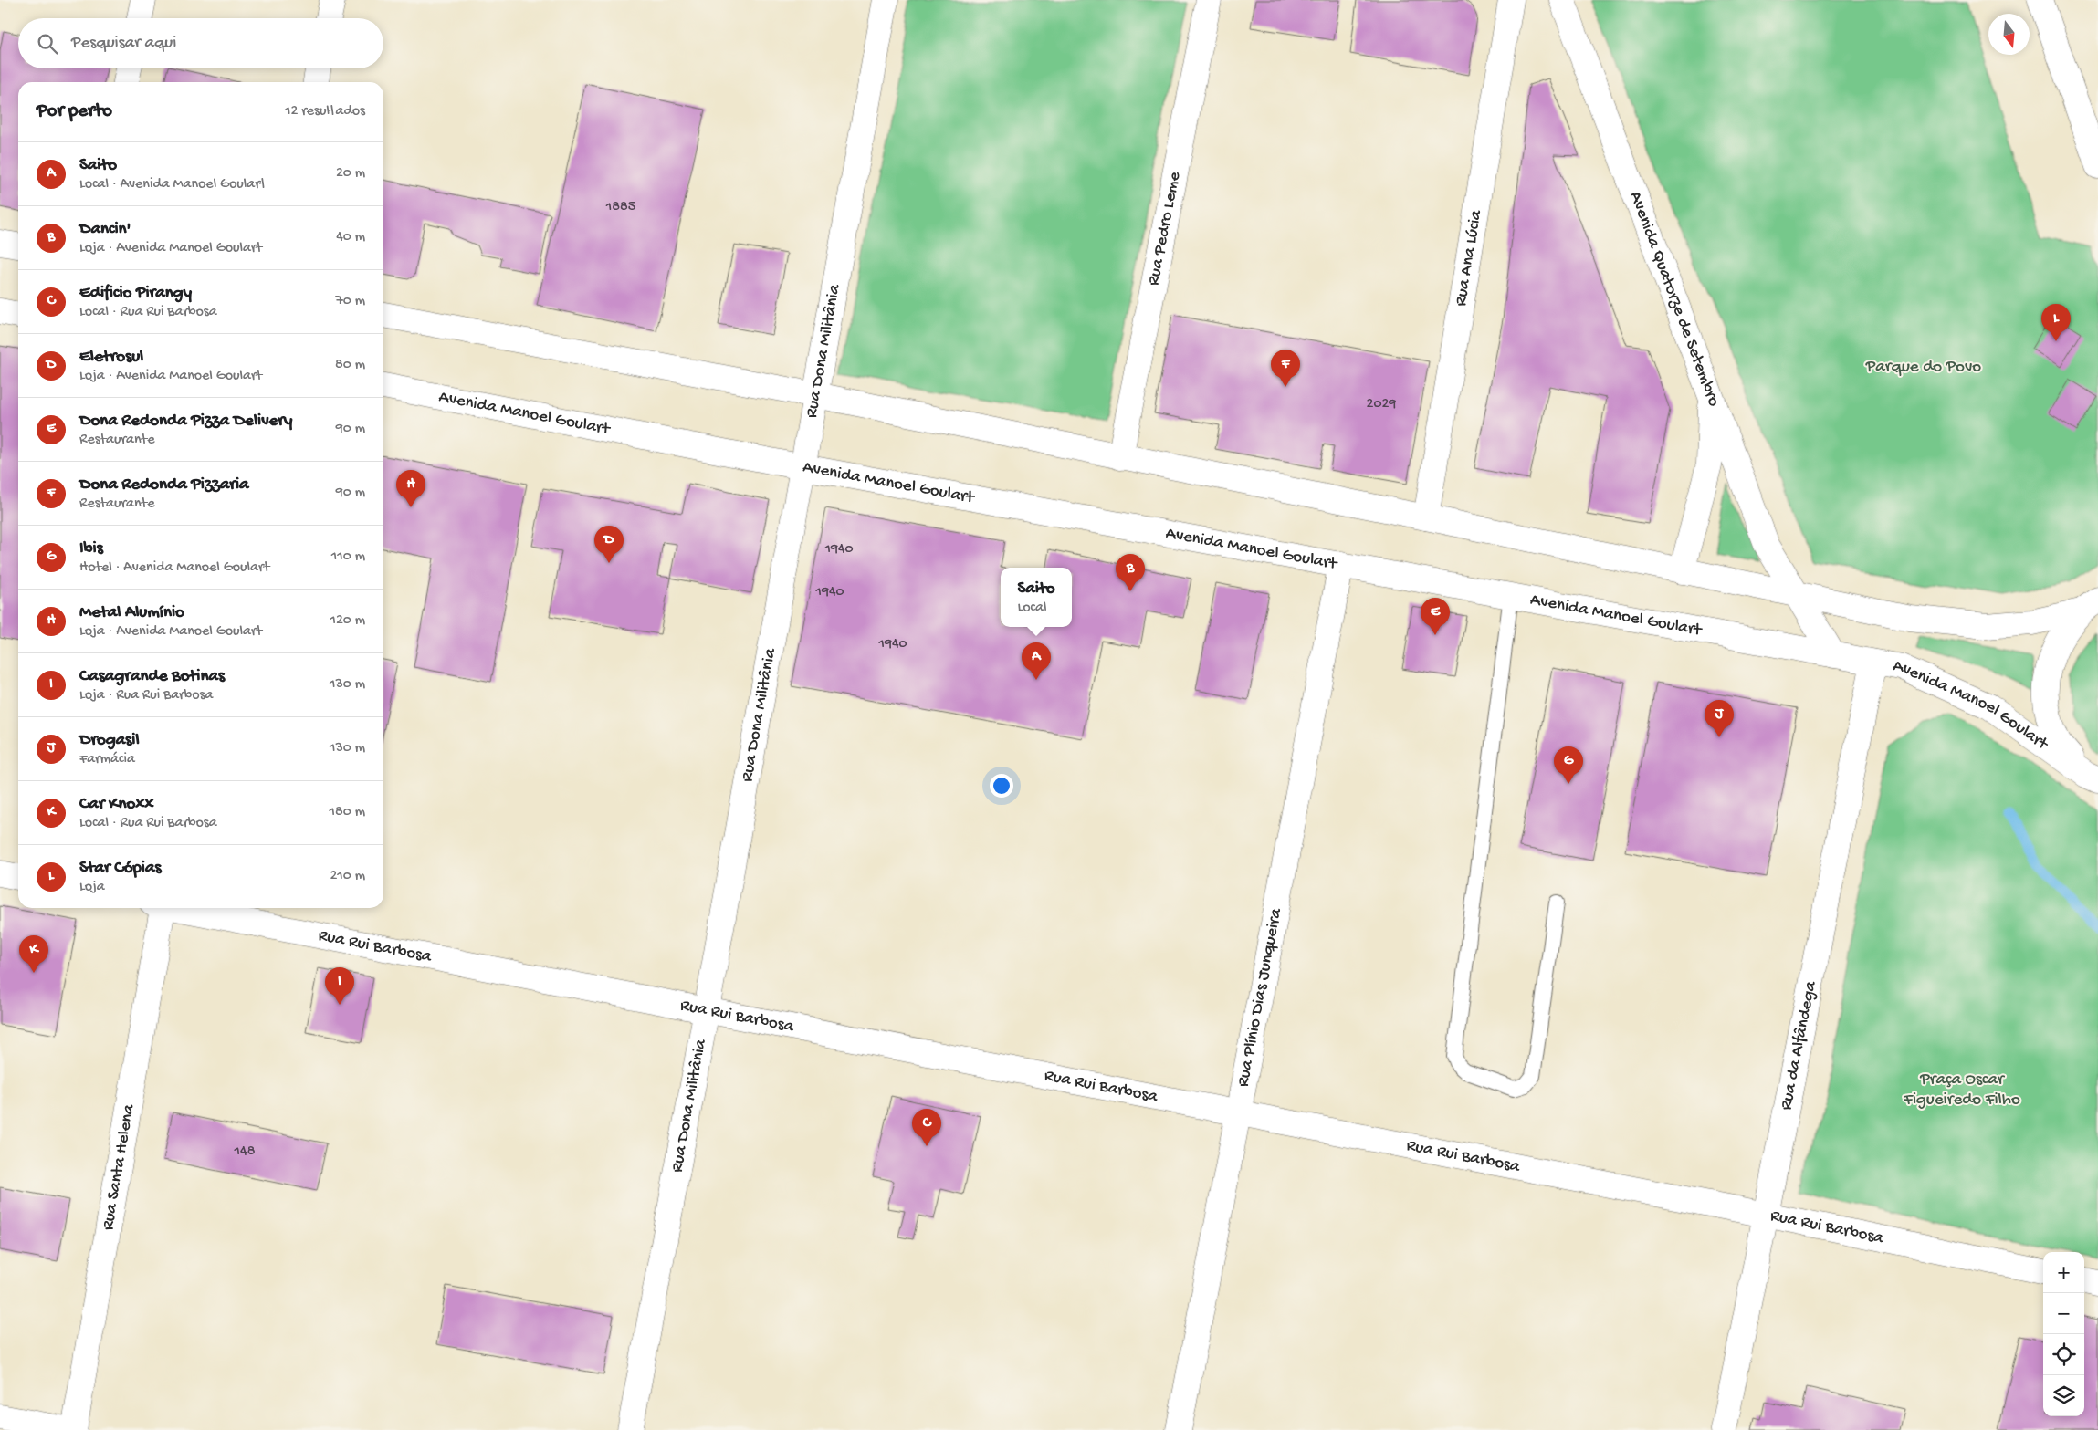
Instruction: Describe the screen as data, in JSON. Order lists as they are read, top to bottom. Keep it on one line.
{"streets":{"street":["Rua Pedro Leme","Rua Ana Lúcia","Avenida Quatorze de Setembro","Rua Dona Militânia","Avenida Manoel Goulart","Rua Rui Barbosa","Rua Plínio Dias Junqueira","Rua da Alfândega","Rua Santa Helena"]},"crossings":[["Avenida Quatorze de Setembro","Avenida Manoel Goulart"],["Rua Dona Militânia","Avenida Manoel Goulart"],["Rua Dona Militânia","Rua Rui Barbosa"],["Avenida Manoel Goulart","Rua Plínio Dias Junqueira"],["Avenida Manoel Goulart","Rua da Alfândega"],["Rua Rui Barbosa","Rua Plínio Dias Junqueira"],["Rua Rui Barbosa","Rua da Alfândega"]],"parks":["Parque do Povo","Praça Oscar Figueiredo Filho"],"house_numbers":["1885","2029","1940","1940","1940","148"],"north":"bottom","page":{"search":"Pesquisar aqui","heading":["Por perto","12 resultados"],"list":[{"mark":"A","name":"Saito","note":"Local · Avenida Manoel Goulart","value":"20 m"},{"mark":"B","name":"Dancin'","note":"Loja · Avenida Manoel Goulart","value":"40 m"},{"mark":"C","name":"Edificio Pirangy","note":"Local · Rua Rui Barbosa","value":"70 m"},{"mark":"D","name":"Eletrosul","note":"Loja · Avenida Manoel Goulart","value":"80 m"},{"mark":"E","name":"Dona Redonda Pizza Delivery","note":"Restaurante","value":"90 m"},{"mark":"F","name":"Dona Redonda Pizzaria","note":"Restaurante","value":"90 m"},{"mark":"G","name":"Ibis","note":"Hotel · Avenida Manoel Goulart","value":"110 m"},{"mark":"H","name":"Metal Alumínio","note":"Loja · Avenida Manoel Goulart","value":"120 m"},{"mark":"I","name":"Casagrande Botinas","note":"Loja · Rua Rui Barbosa","value":"130 m"},{"mark":"J","name":"Drogasil","note":"Farmácia","value":"130 m"},{"mark":"K","name":"Car Knoxx","note":"Local · Rua Rui Barbosa","value":"180 m"},{"mark":"L","name":"Star Cópias","note":"Loja","value":"210 m"}],"pins":["L","F","H","D","B","E","A","J","G","K","I","C"],"popup":["Saito","Local"],"map_buttons":["+","−"]}}
